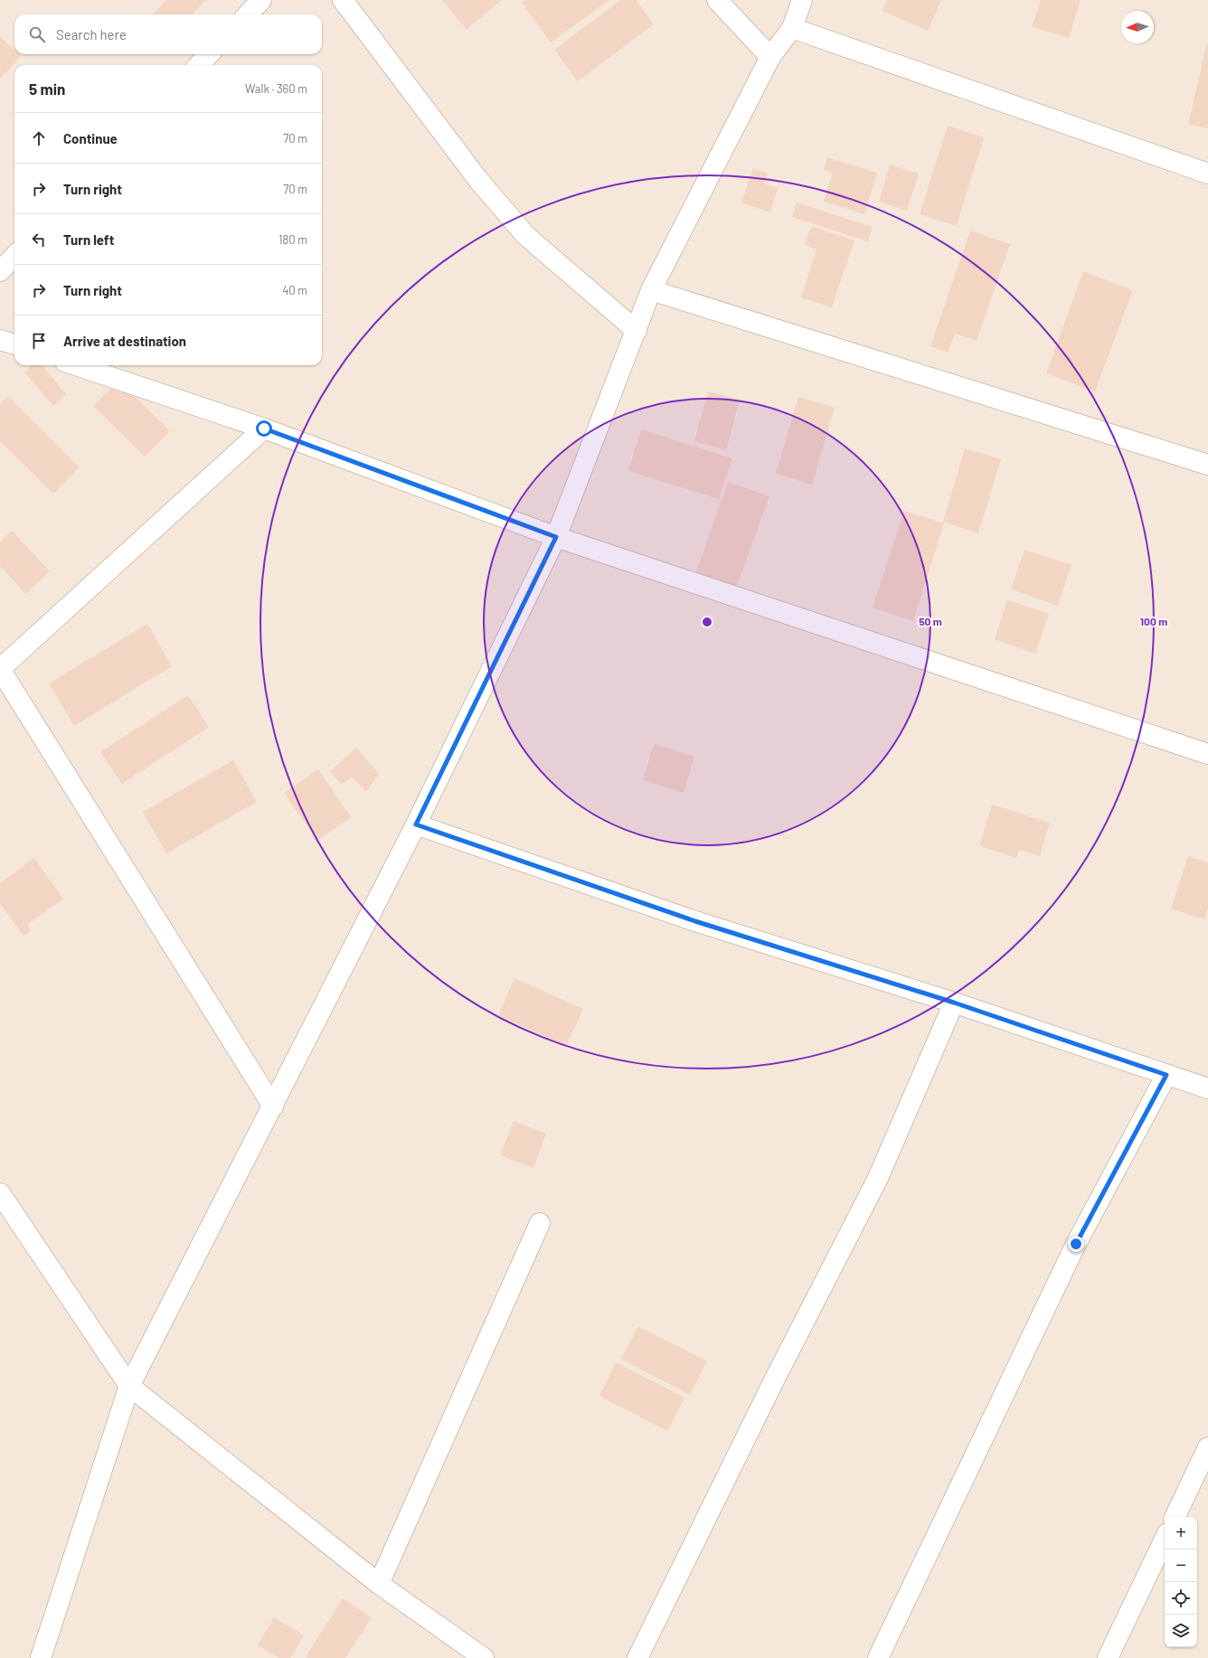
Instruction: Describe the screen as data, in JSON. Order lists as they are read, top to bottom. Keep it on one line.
{"north":"left","page":{"search":"Search here","heading":["5 min","Walk · 360 m"],"list":[["Continue","70 m"],["Turn right","70 m"],["Turn left","180 m"],["Turn right","40 m"],"Arrive at destination"],"map_buttons":["+","−"]},"rings":["50 m","100 m"]}
